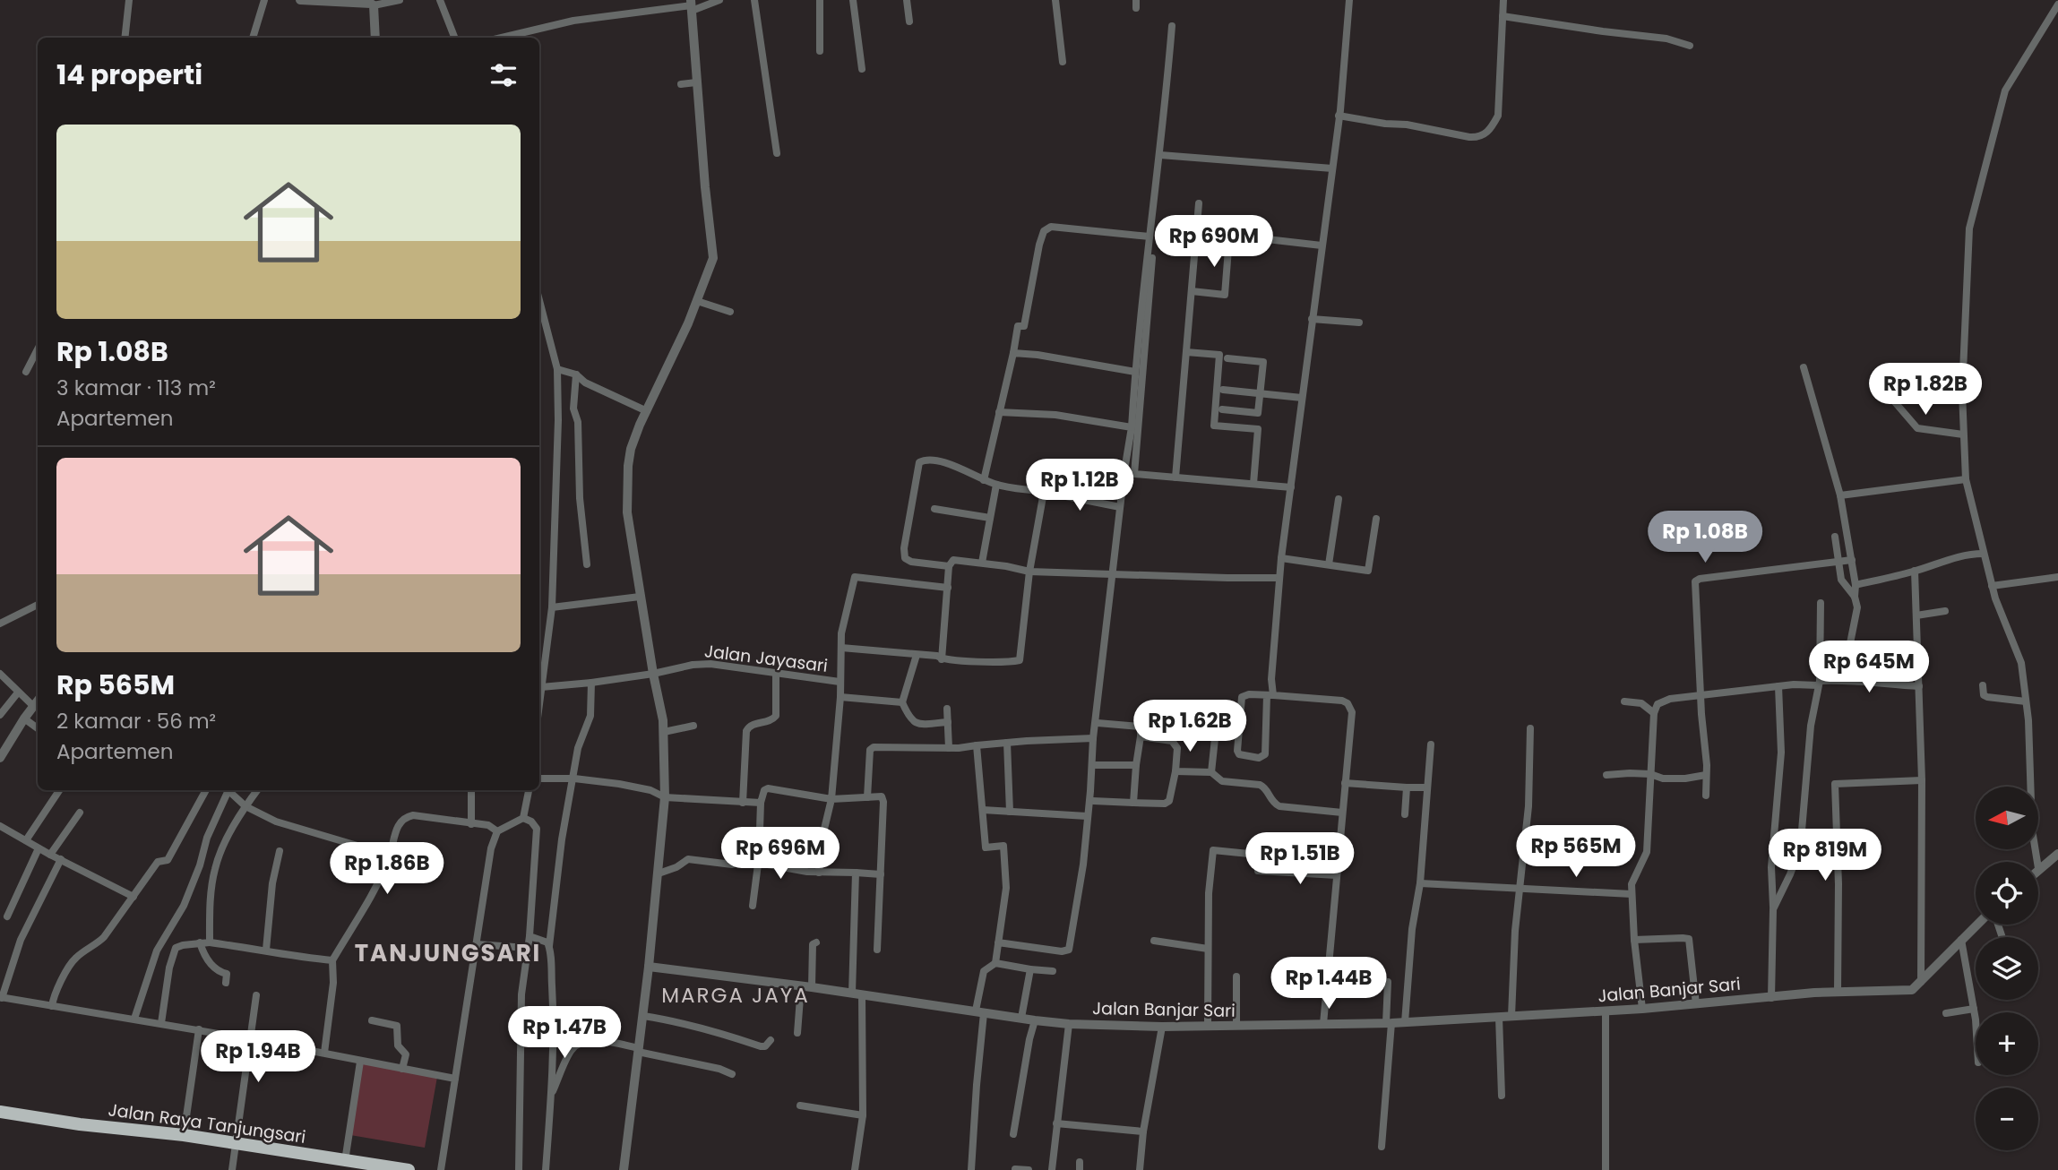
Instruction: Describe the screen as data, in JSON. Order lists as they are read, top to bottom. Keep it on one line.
{"streets":{"highway":["Jalan Raya Tanjungsari"],"street":["Jalan Jayasari","Jalan Banjar Sari"]},"districts":["TANJUNGSARI","MARGA JAYA"],"north":"left","page":{"heading":"14 properti","list":[{"name":"Rp 1.08B","note":"3 kamar · 113 m² · Apartemen"},{"name":"Rp 565M","note":"2 kamar · 56 m² · Apartemen"}],"price":["Rp 690M","Rp 1.82B","Rp 1.12B","Rp 1.08B","Rp 645M","Rp 1.62B","Rp 565M","Rp 696M","Rp 819M","Rp 1.51B","Rp 1.86B","Rp 1.44B","Rp 1.47B","Rp 1.94B"],"map_buttons":["+","−"]}}
